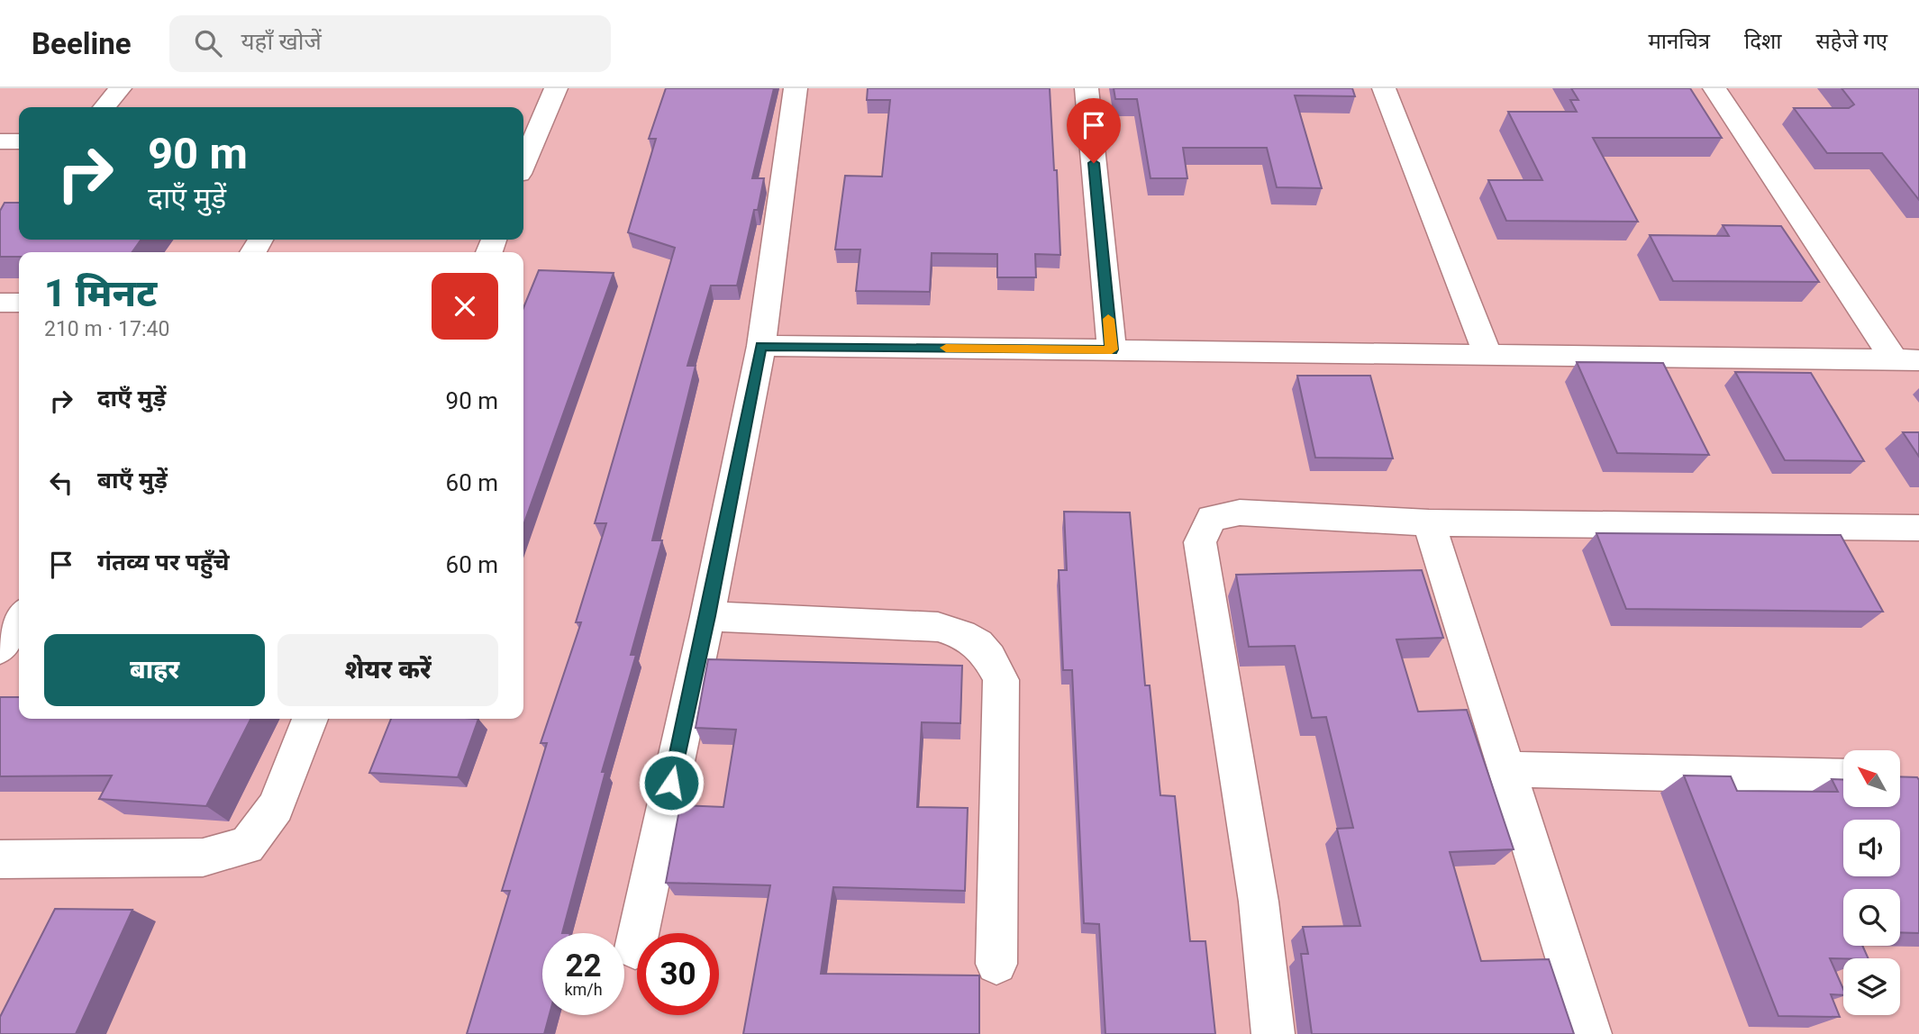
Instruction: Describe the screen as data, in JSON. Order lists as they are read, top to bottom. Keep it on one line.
{"north":"top left","page":{"header":"Beeline","search":"यहाँ खोजें","nav":["मानचित्र","दिशा","सहेजे गए"],"turn":["90 m","दाएँ मुड़ें"],"heading":["1 मिनट","210 m · 17:40"],"list":[{"name":"दाएँ मुड़ें","value":"90 m"},{"name":"बाएँ मुड़ें","value":"60 m"},{"name":"गंतव्य पर पहुँचे","value":"60 m"}],"buttons":["बाहर","शेयर करें"],"speed":"22 km/h","limit":"30"}}
